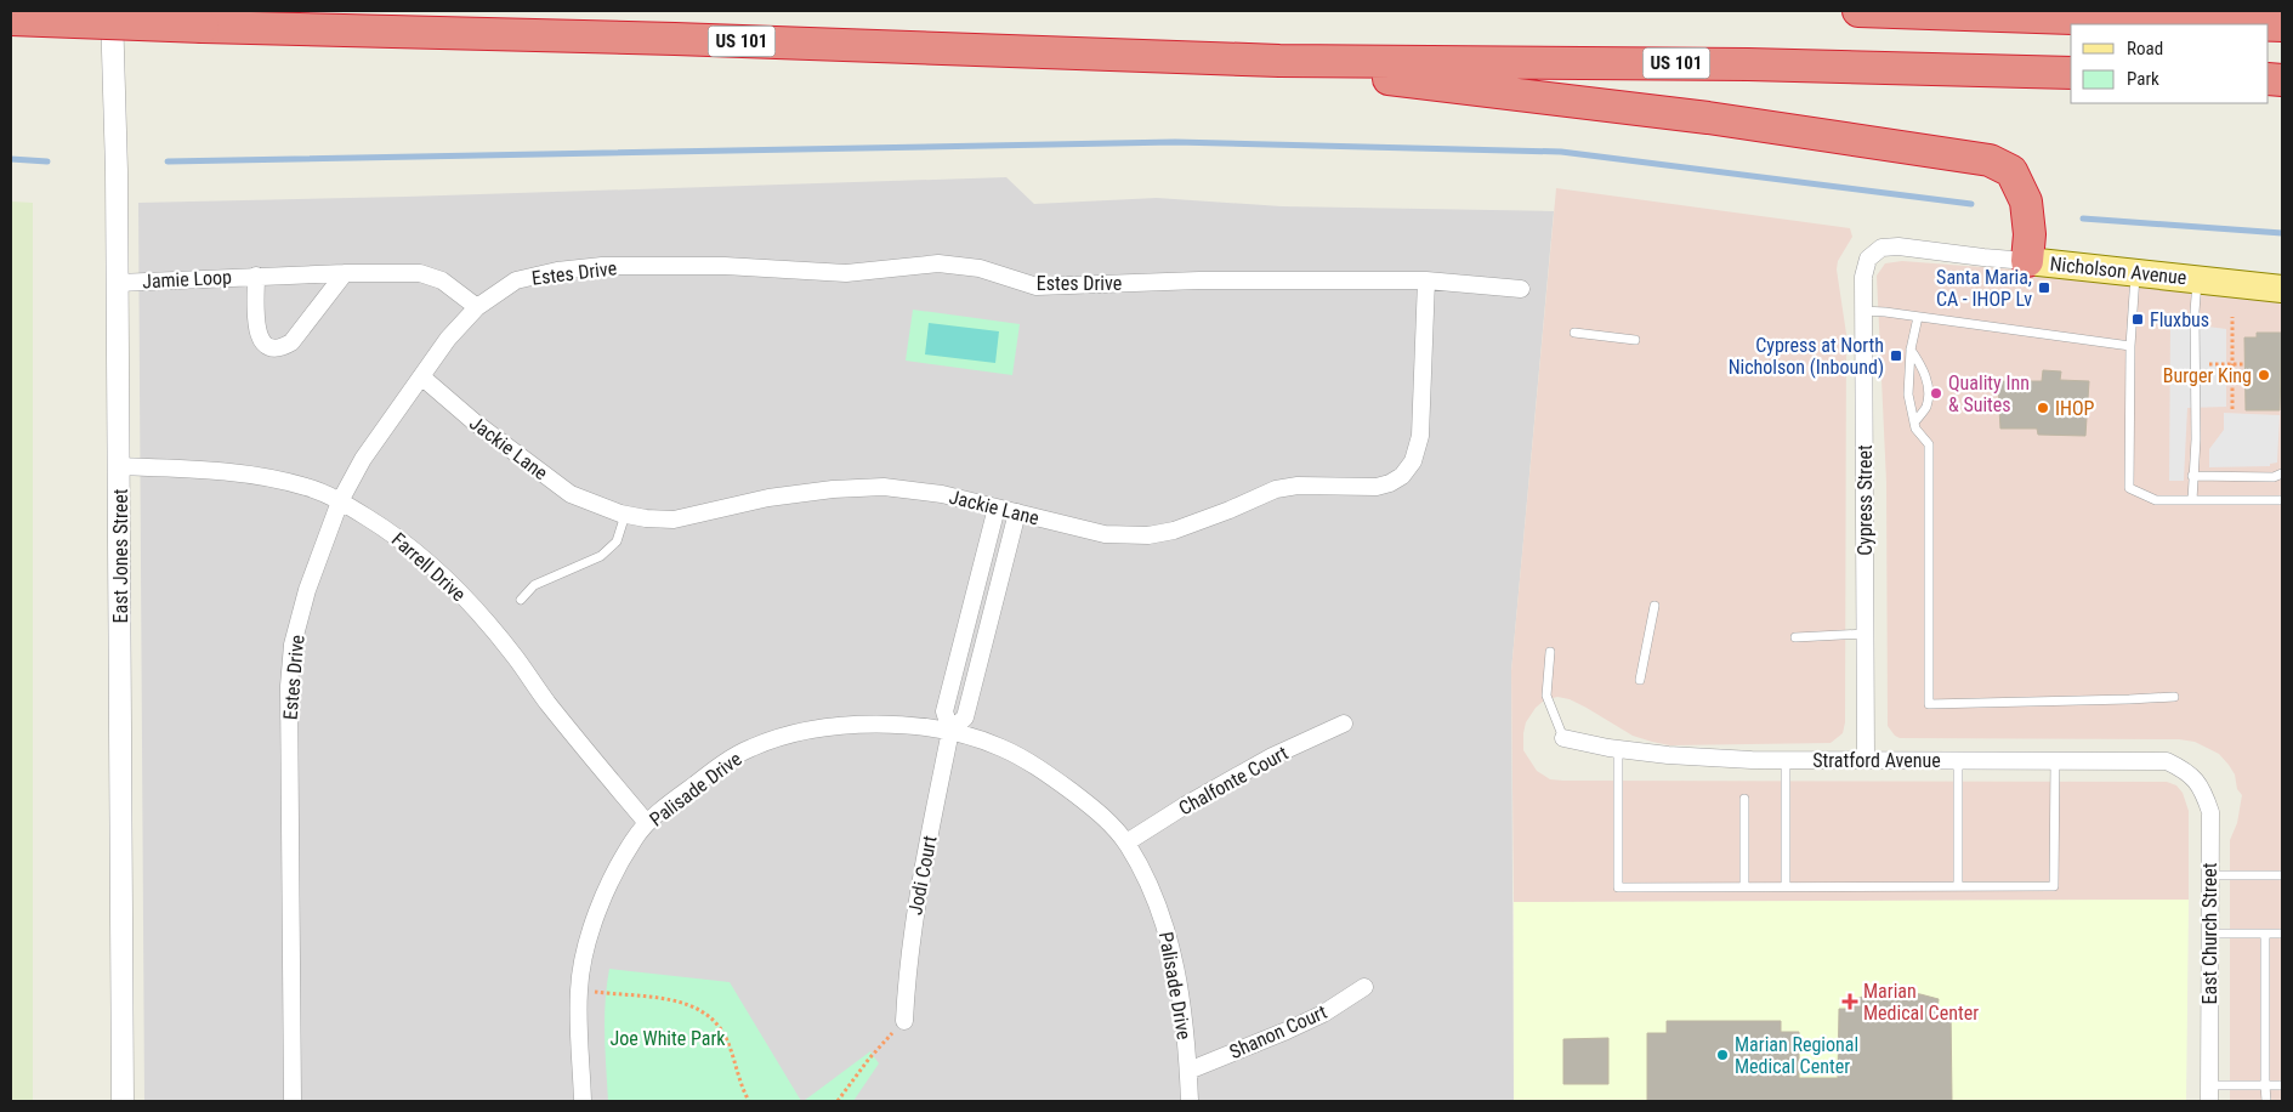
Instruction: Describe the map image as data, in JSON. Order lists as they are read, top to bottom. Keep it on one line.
{"streets":{"highway":["US 101"],"main road":["Nicholson Avenue"],"street":["Estes Drive","Jamie Loop","Jackie Lane","Cypress Street","East Jones Street","Farrell Drive","Stratford Avenue","Chalfonte Court","Palisade Drive","Jodi Court","East Church Street","Shanon Court"]},"crossings":[["Nicholson Avenue","Cypress Street"],["Estes Drive","Jamie Loop"],["Estes Drive","Jackie Lane"],["Estes Drive","Farrell Drive"],["Jamie Loop","East Jones Street"],["Jackie Lane","Jodi Court"],["Cypress Street","Stratford Avenue"],["East Jones Street","Farrell Drive"],["Farrell Drive","Palisade Drive"],["Stratford Avenue","East Church Street"],["Chalfonte Court","Palisade Drive"],["Palisade Drive","Jodi Court"],["Palisade Drive","Shanon Court"]],"parks":["Joe White Park"],"places":{"transit":["Santa Maria, CA - IHOP Lv","Fluxbus","Cypress at North Nicholson (Inbound)"],"other":["Burger King","Quality Inn & Suites","IHOP","Marian Regional Medical Center"],"health":["Marian Medical Center"]},"legend":["Road","Park"]}
